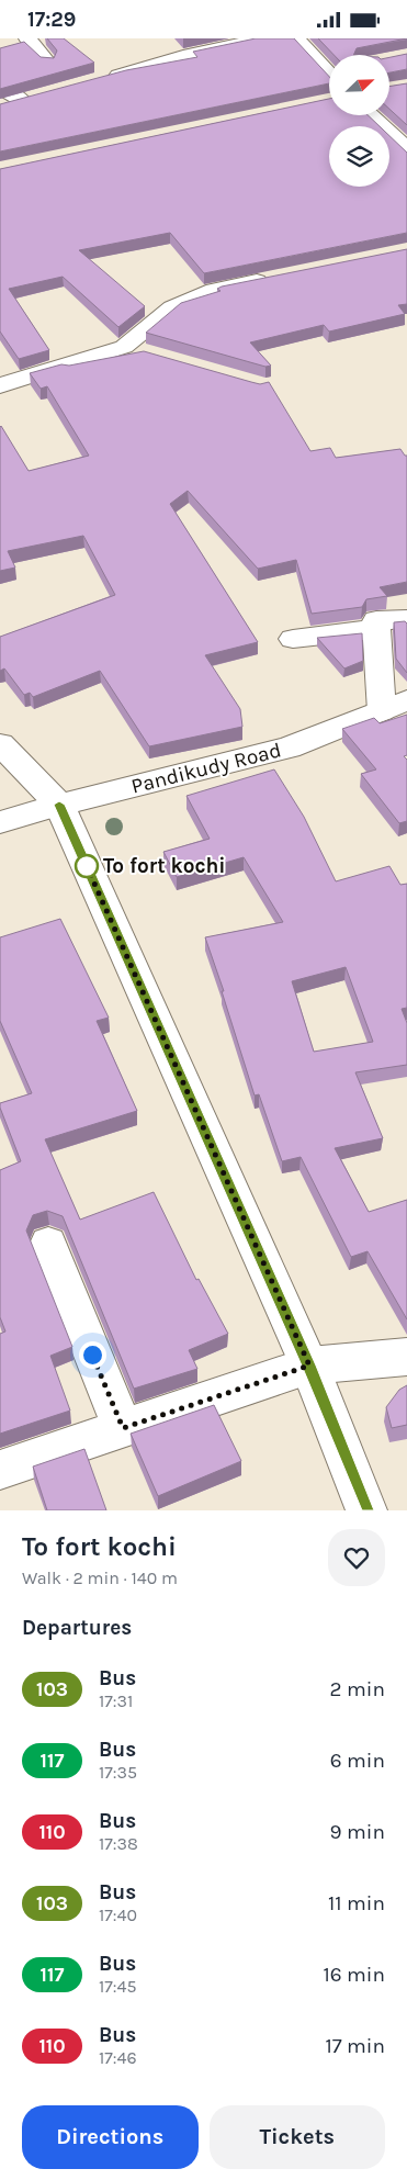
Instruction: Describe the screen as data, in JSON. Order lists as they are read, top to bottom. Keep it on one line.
{"streets":{"street":["Pandikudy Road"]},"places":["To fort kochi"],"lines":["bus line 103"],"north":"top right","page":{"status":"17:29","heading":[["To fort kochi","Walk · 2 min · 140 m"],"Departures"],"list":[{"mark":"103","name":"Bus","note":"17:31","value":"2 min"},{"mark":"117","name":"Bus","note":"17:35","value":"6 min"},{"mark":"110","name":"Bus","note":"17:38","value":"9 min"},{"mark":"103","name":"Bus","note":"17:40","value":"11 min"},{"mark":"117","name":"Bus","note":"17:45","value":"16 min"},{"mark":"110","name":"Bus","note":"17:46","value":"17 min"}],"buttons":["Directions","Tickets"]}}
